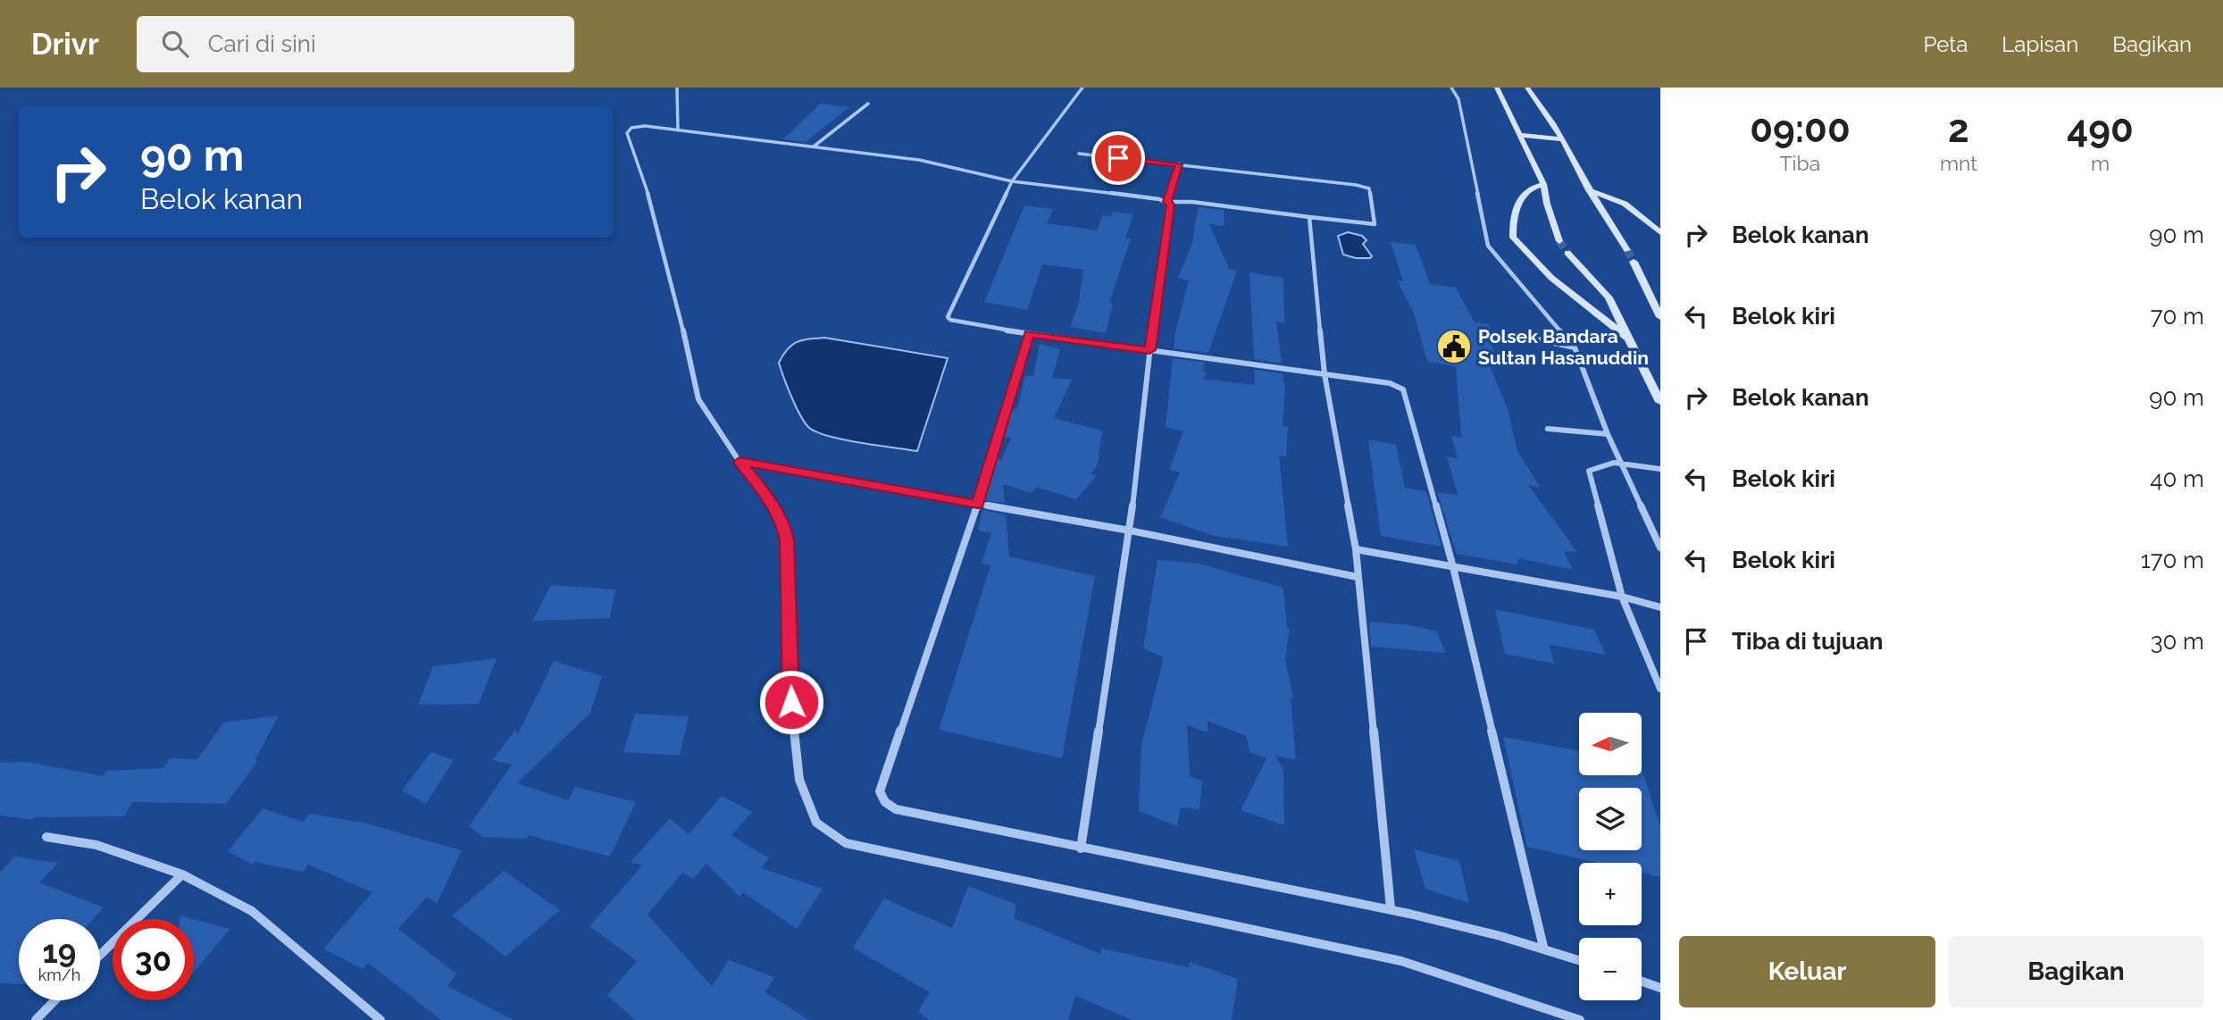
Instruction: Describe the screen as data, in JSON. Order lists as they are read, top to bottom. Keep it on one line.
{"places":{"public building":["Polsek Bandara Sultan Hasanuddin"]},"north":"left","page":{"header":"Drivr","search":"Cari di sini","nav":["Peta","Lapisan","Bagikan"],"eta":["09:00","Tiba","2","mnt","490","m"],"turn":["90 m","Belok kanan"],"list":[{"name":"Belok kanan","value":"90 m"},{"name":"Belok kiri","value":"70 m"},{"name":"Belok kanan","value":"90 m"},{"name":"Belok kiri","value":"40 m"},{"name":"Belok kiri","value":"170 m"},{"name":"Tiba di tujuan","value":"30 m"}],"map_buttons":["+","−"],"speed":"19 km/h","limit":"30","buttons":["Keluar","Bagikan"]}}
